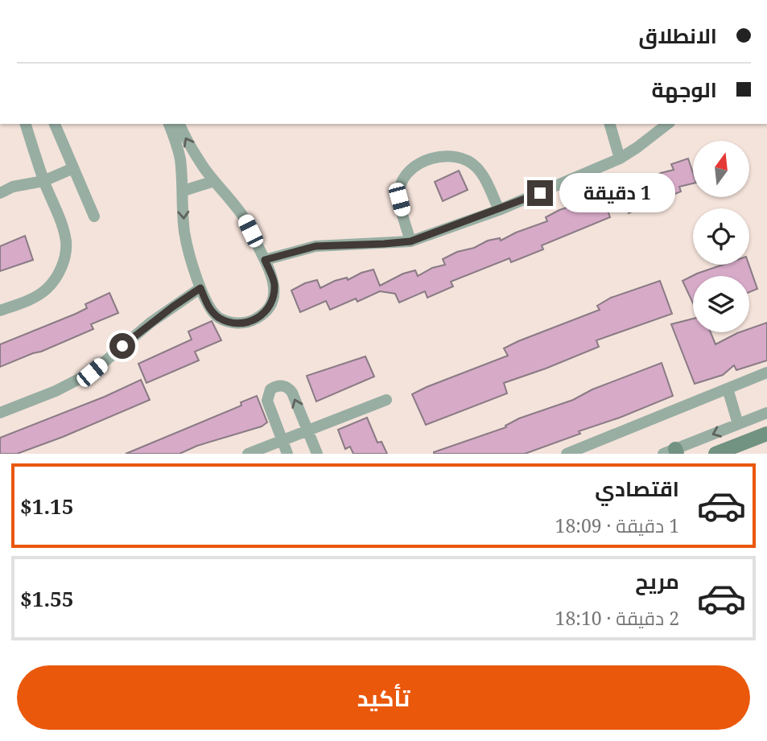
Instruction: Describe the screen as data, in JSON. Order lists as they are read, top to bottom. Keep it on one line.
{"north":"top","page":{"banner":["الانطلاق","الوجهة"],"bubble":"1 دقيقة","list":[{"name":"اقتصادي","note":"1 دقيقة · 18:09","value":"$1.15"},{"name":"مريح","note":"2 دقيقة · 18:10","value":"$1.55"}],"buttons":"تأكيد"}}
